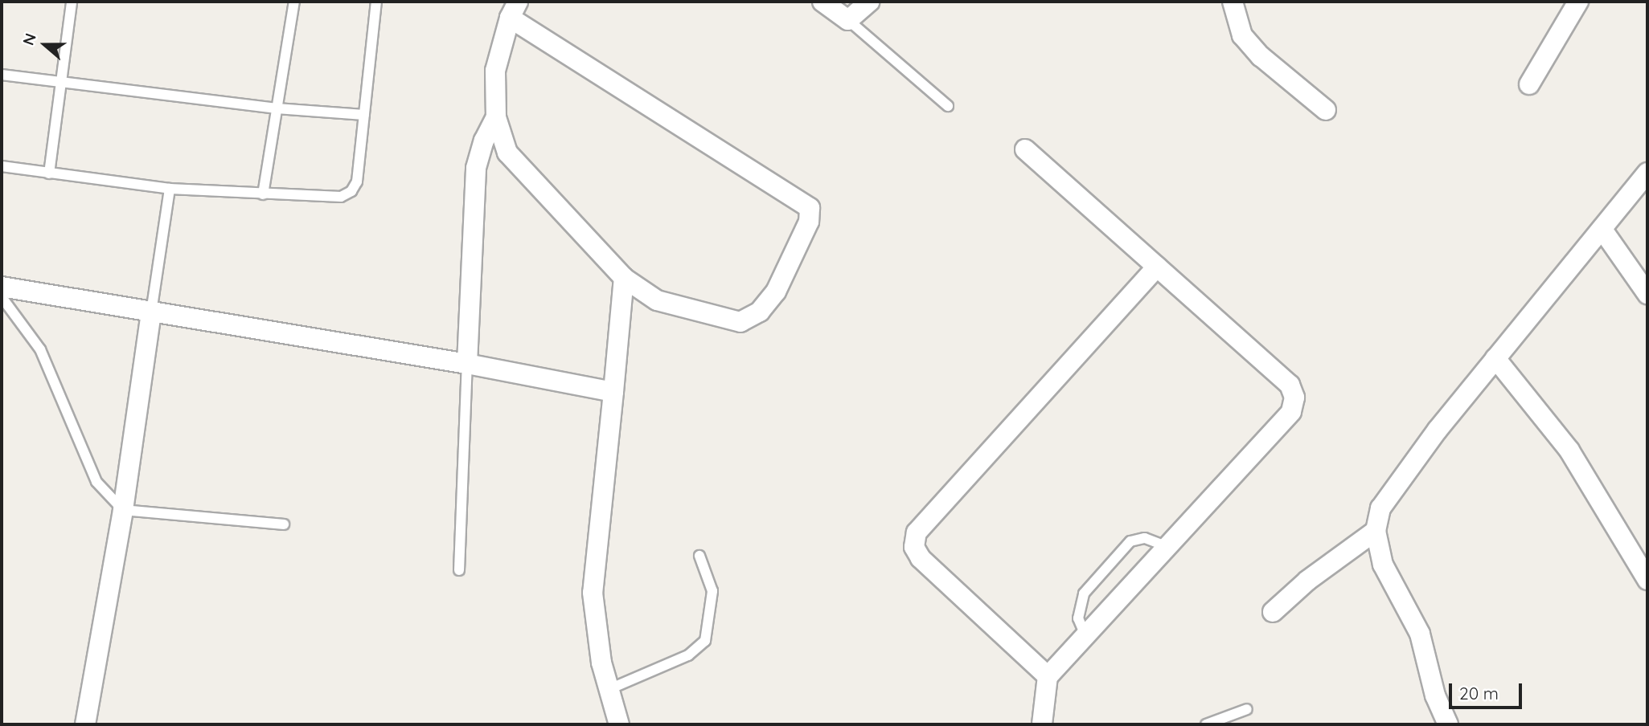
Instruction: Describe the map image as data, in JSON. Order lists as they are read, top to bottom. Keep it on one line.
{"scale_bar":"20 m","north":"left"}
